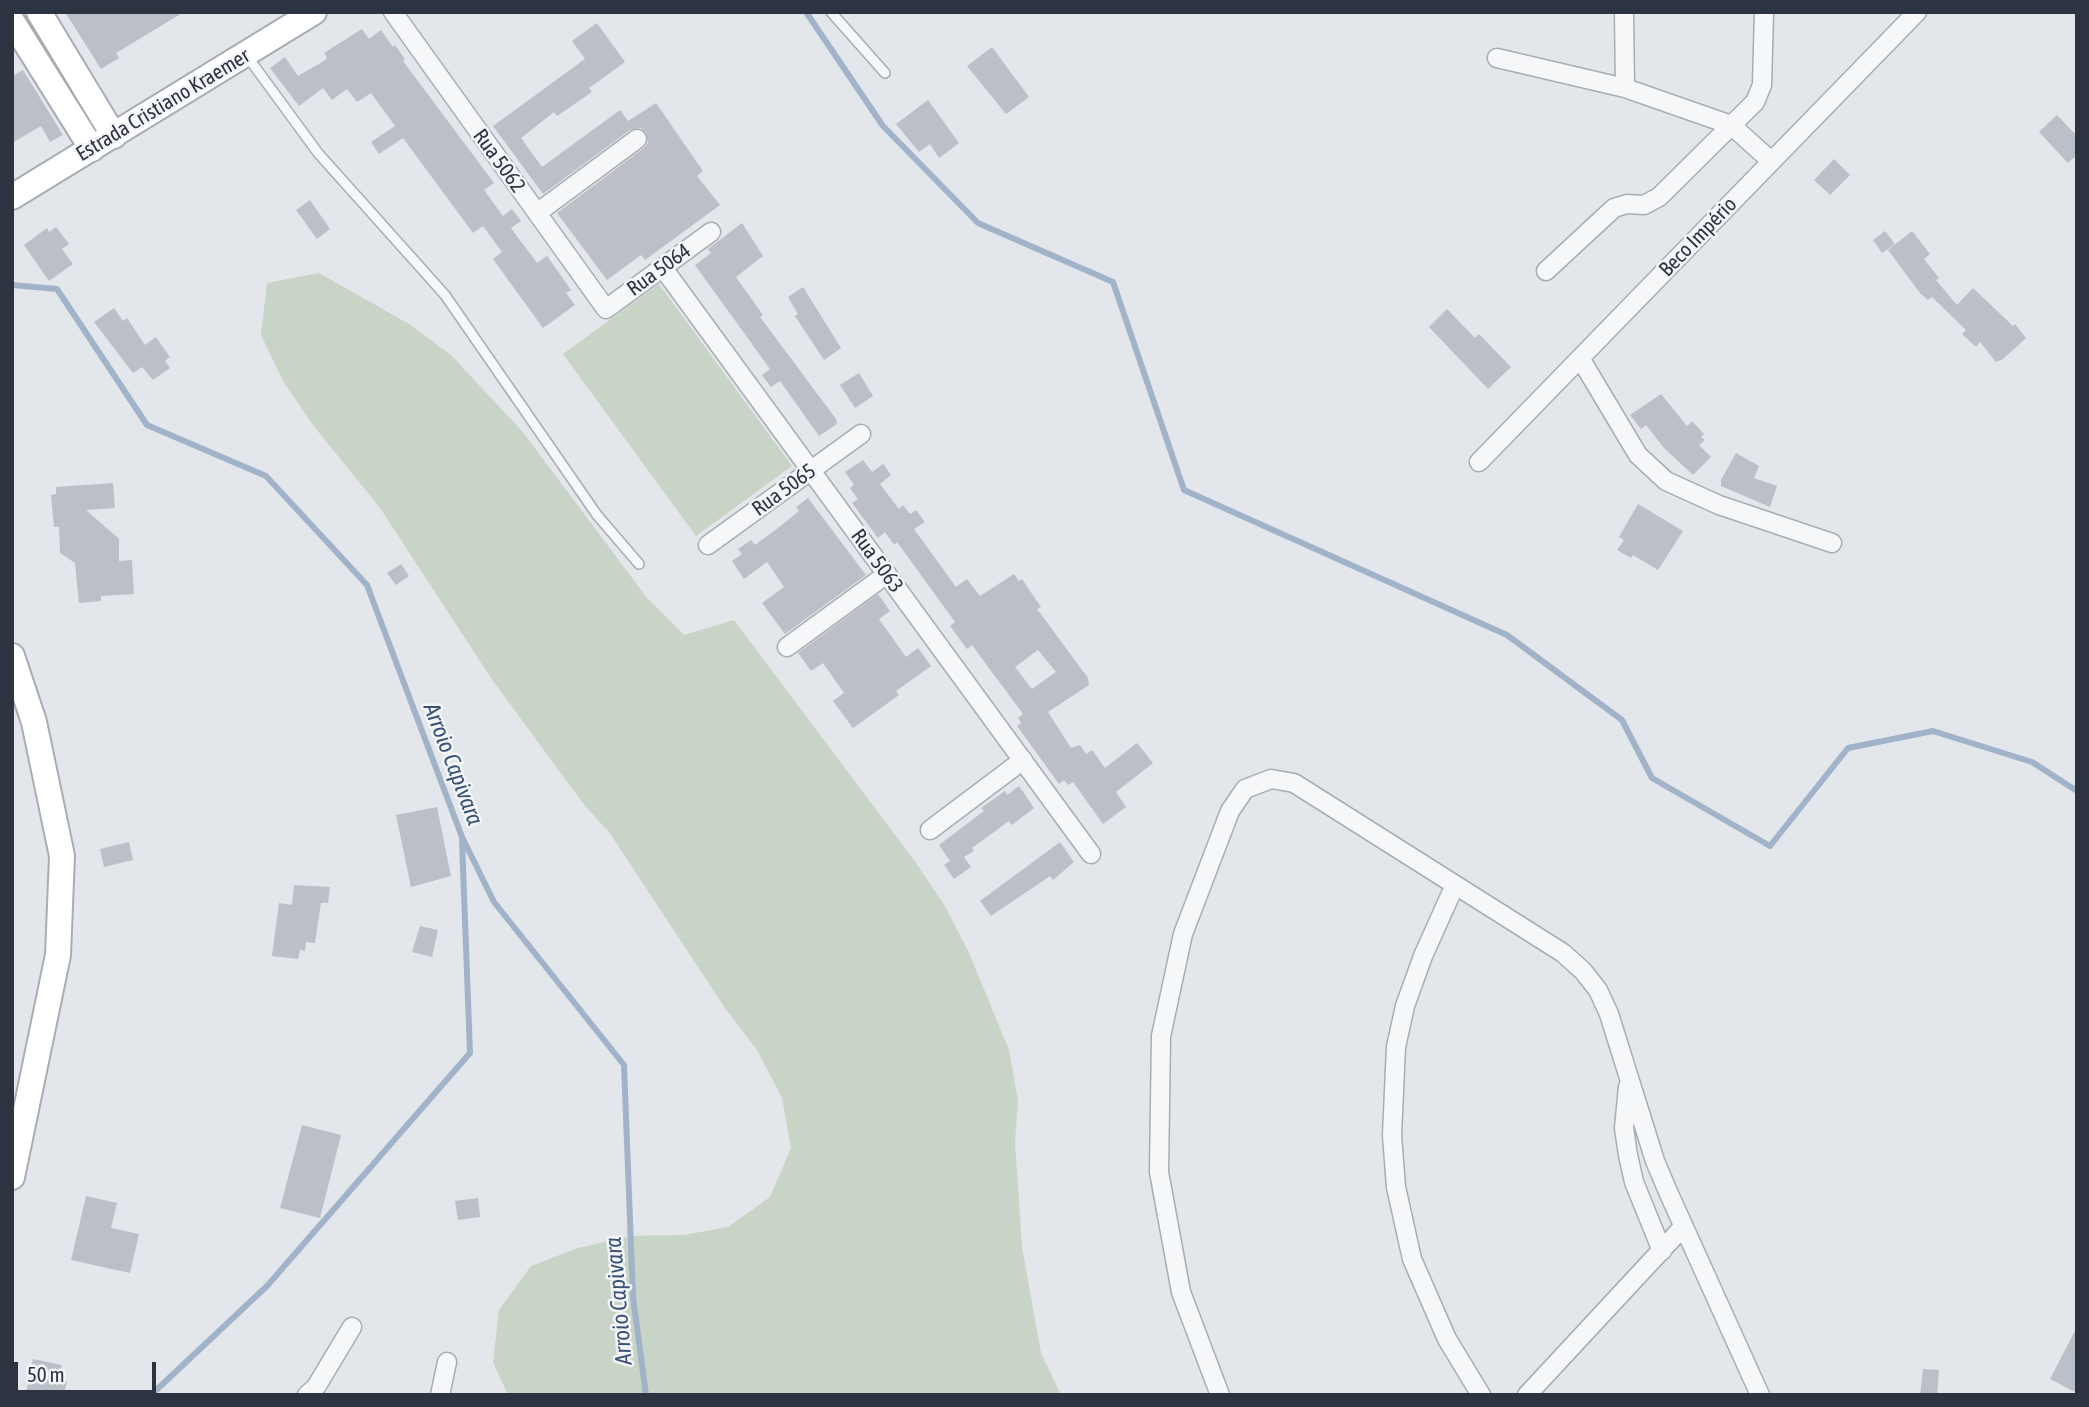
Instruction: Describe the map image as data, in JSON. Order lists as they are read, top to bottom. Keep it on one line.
{"streets":{"street":["Estrada Cristiano Kraemer","Rua 5062","Beco Império","Rua 5064","Rua 5065","Rua 5063"]},"crossings":[["Rua 5062","Rua 5064"],["Rua 5064","Rua 5063"],["Rua 5065","Rua 5063"]],"water":["Arroio Capivara"],"scale_bar":"50 m"}
